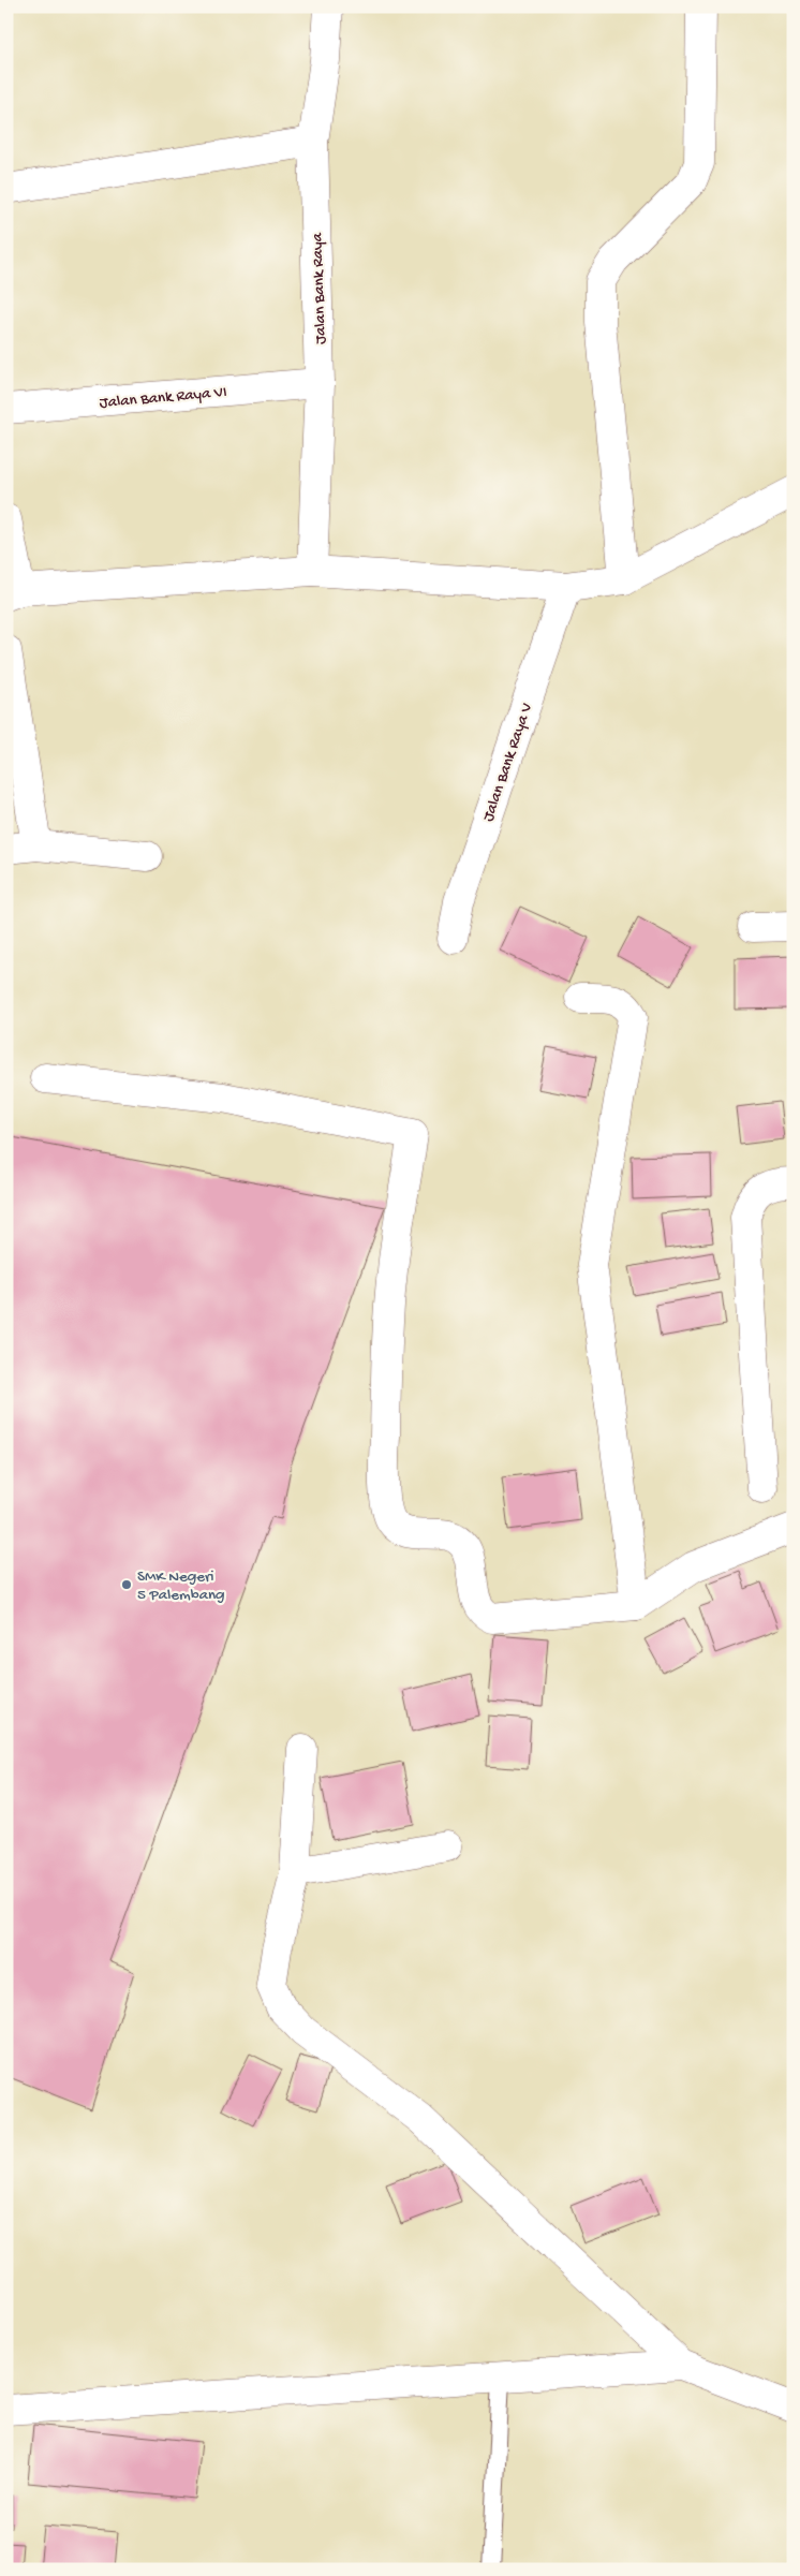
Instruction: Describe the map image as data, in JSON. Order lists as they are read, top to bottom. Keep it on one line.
{"streets":{"street":["Jalan Bank Raya","Jalan Bank Raya VI","Jalan Bank Raya V"]},"crossings":[["Jalan Bank Raya","Jalan Bank Raya VI"]],"places":["SMK Negeri 5 Palembang"]}
